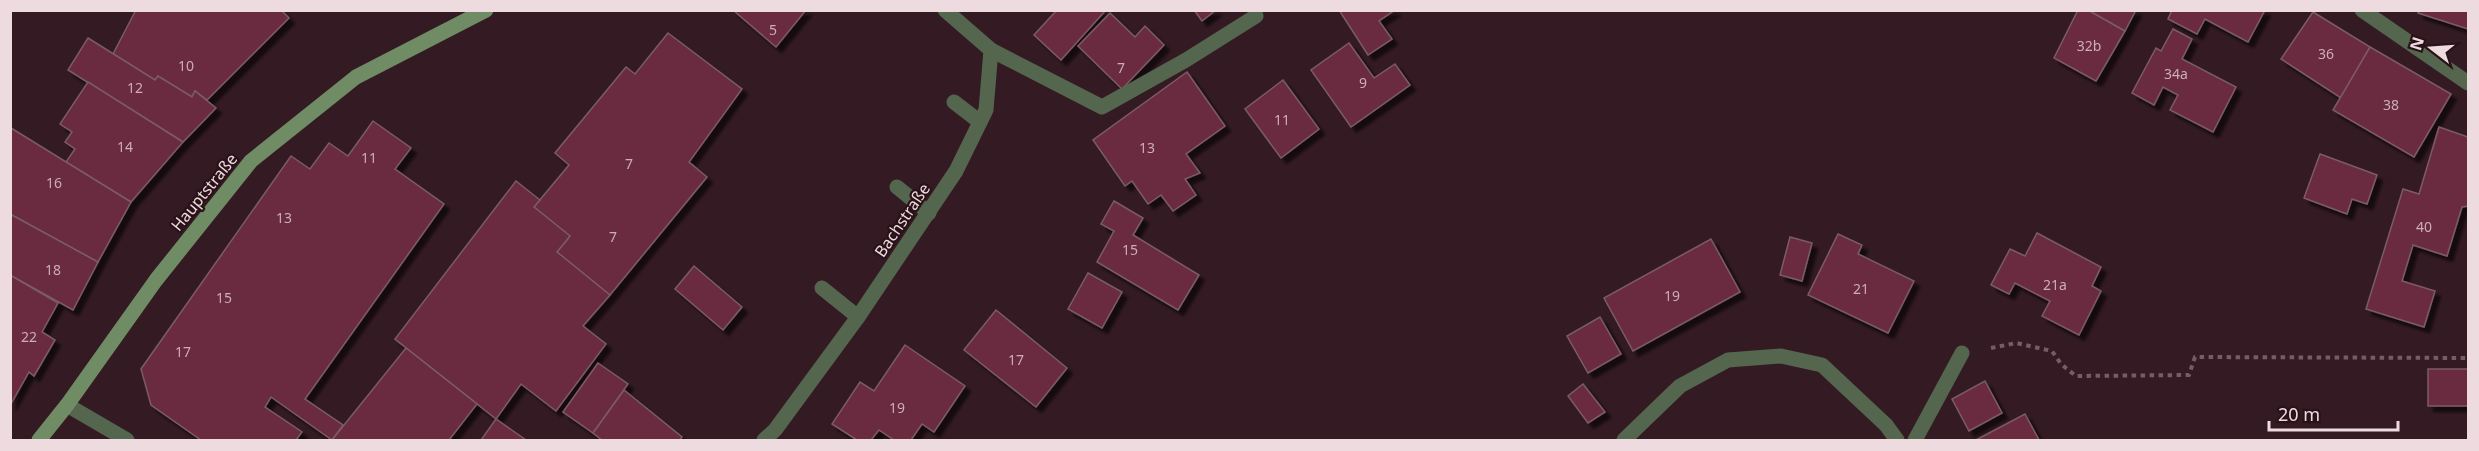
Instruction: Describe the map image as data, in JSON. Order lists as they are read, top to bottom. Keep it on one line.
{"streets":{"main road":["Hauptstraße"],"street":["Bachstraße"]},"house_numbers":["5","32b","36","10","7","34a","9","12","38","11","14","13","11","7","16","13","40","7","15","18","21a","21","19","15","22","17","17","19"],"scale_bar":"20 m","north":"left"}
